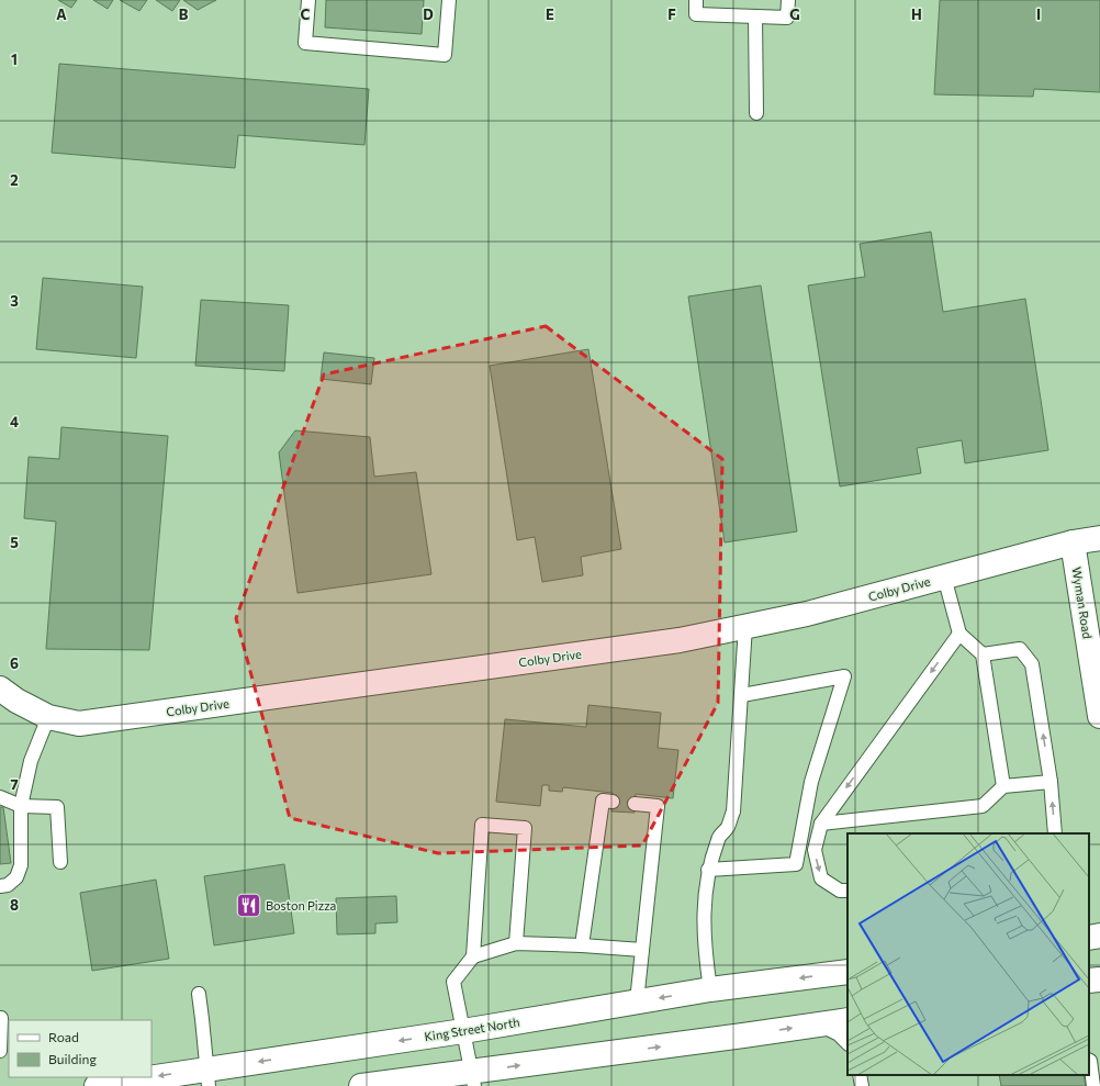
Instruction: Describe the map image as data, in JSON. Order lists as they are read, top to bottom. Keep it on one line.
{"streets":{"street":["Colby Drive","Wyman Road","King Street North"]},"crossings":[["Colby Drive","Wyman Road"]],"places":{"restaurant":["Boston Pizza"]},"legend":["Road","Building"],"grid":{"columns":["A","B","C","D","E","F","G","H","I"],"rows":["1","2","3","4","5","6","7","8"]}}
